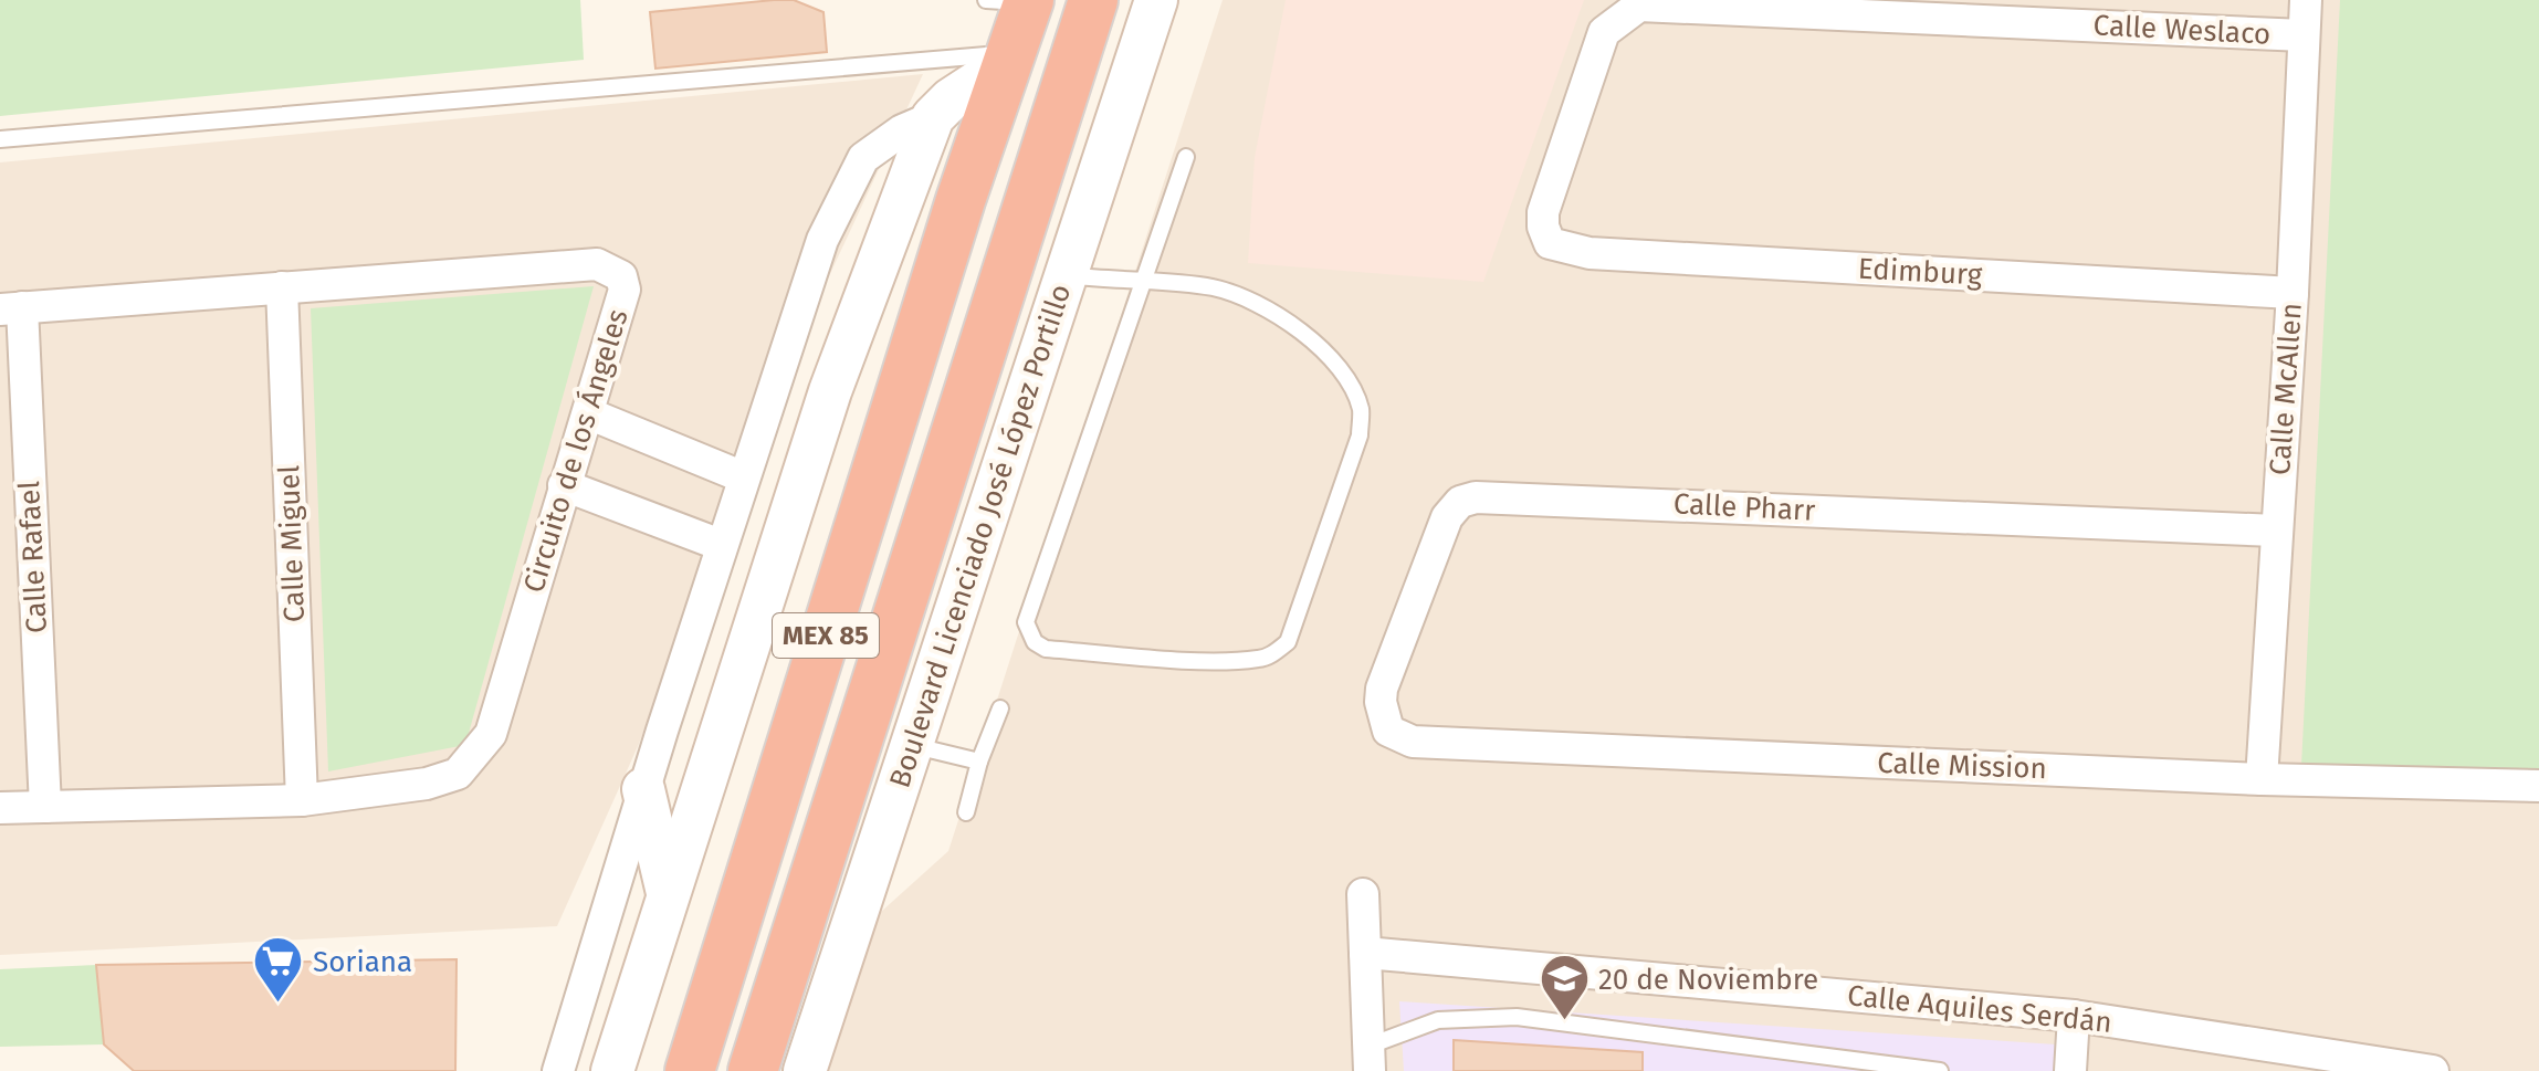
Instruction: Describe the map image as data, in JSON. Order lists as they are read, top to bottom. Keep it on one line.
{"streets":{"highway":["Boulevard Licenciado José López Portillo","MEX 85"],"street":["Calle Weslaco","Edimburg","Calle McAllen","Circuito de los Ángeles","Calle Pharr","Calle Miguel","Calle Rafael","Calle Mission","Calle Aquiles Serdán"]},"crossings":[["Calle Weslaco","Edimburg"],["Calle Weslaco","Calle McAllen"],["Edimburg","Calle McAllen"],["Calle McAllen","Calle Pharr"],["Calle McAllen","Calle Mission"],["Circuito de los Ángeles","Calle Miguel"],["Circuito de los Ángeles","Calle Rafael"],["Calle Pharr","Calle Mission"]],"places":{"supermarket":["Soriana"],"school or university":["20 de Noviembre"]}}
